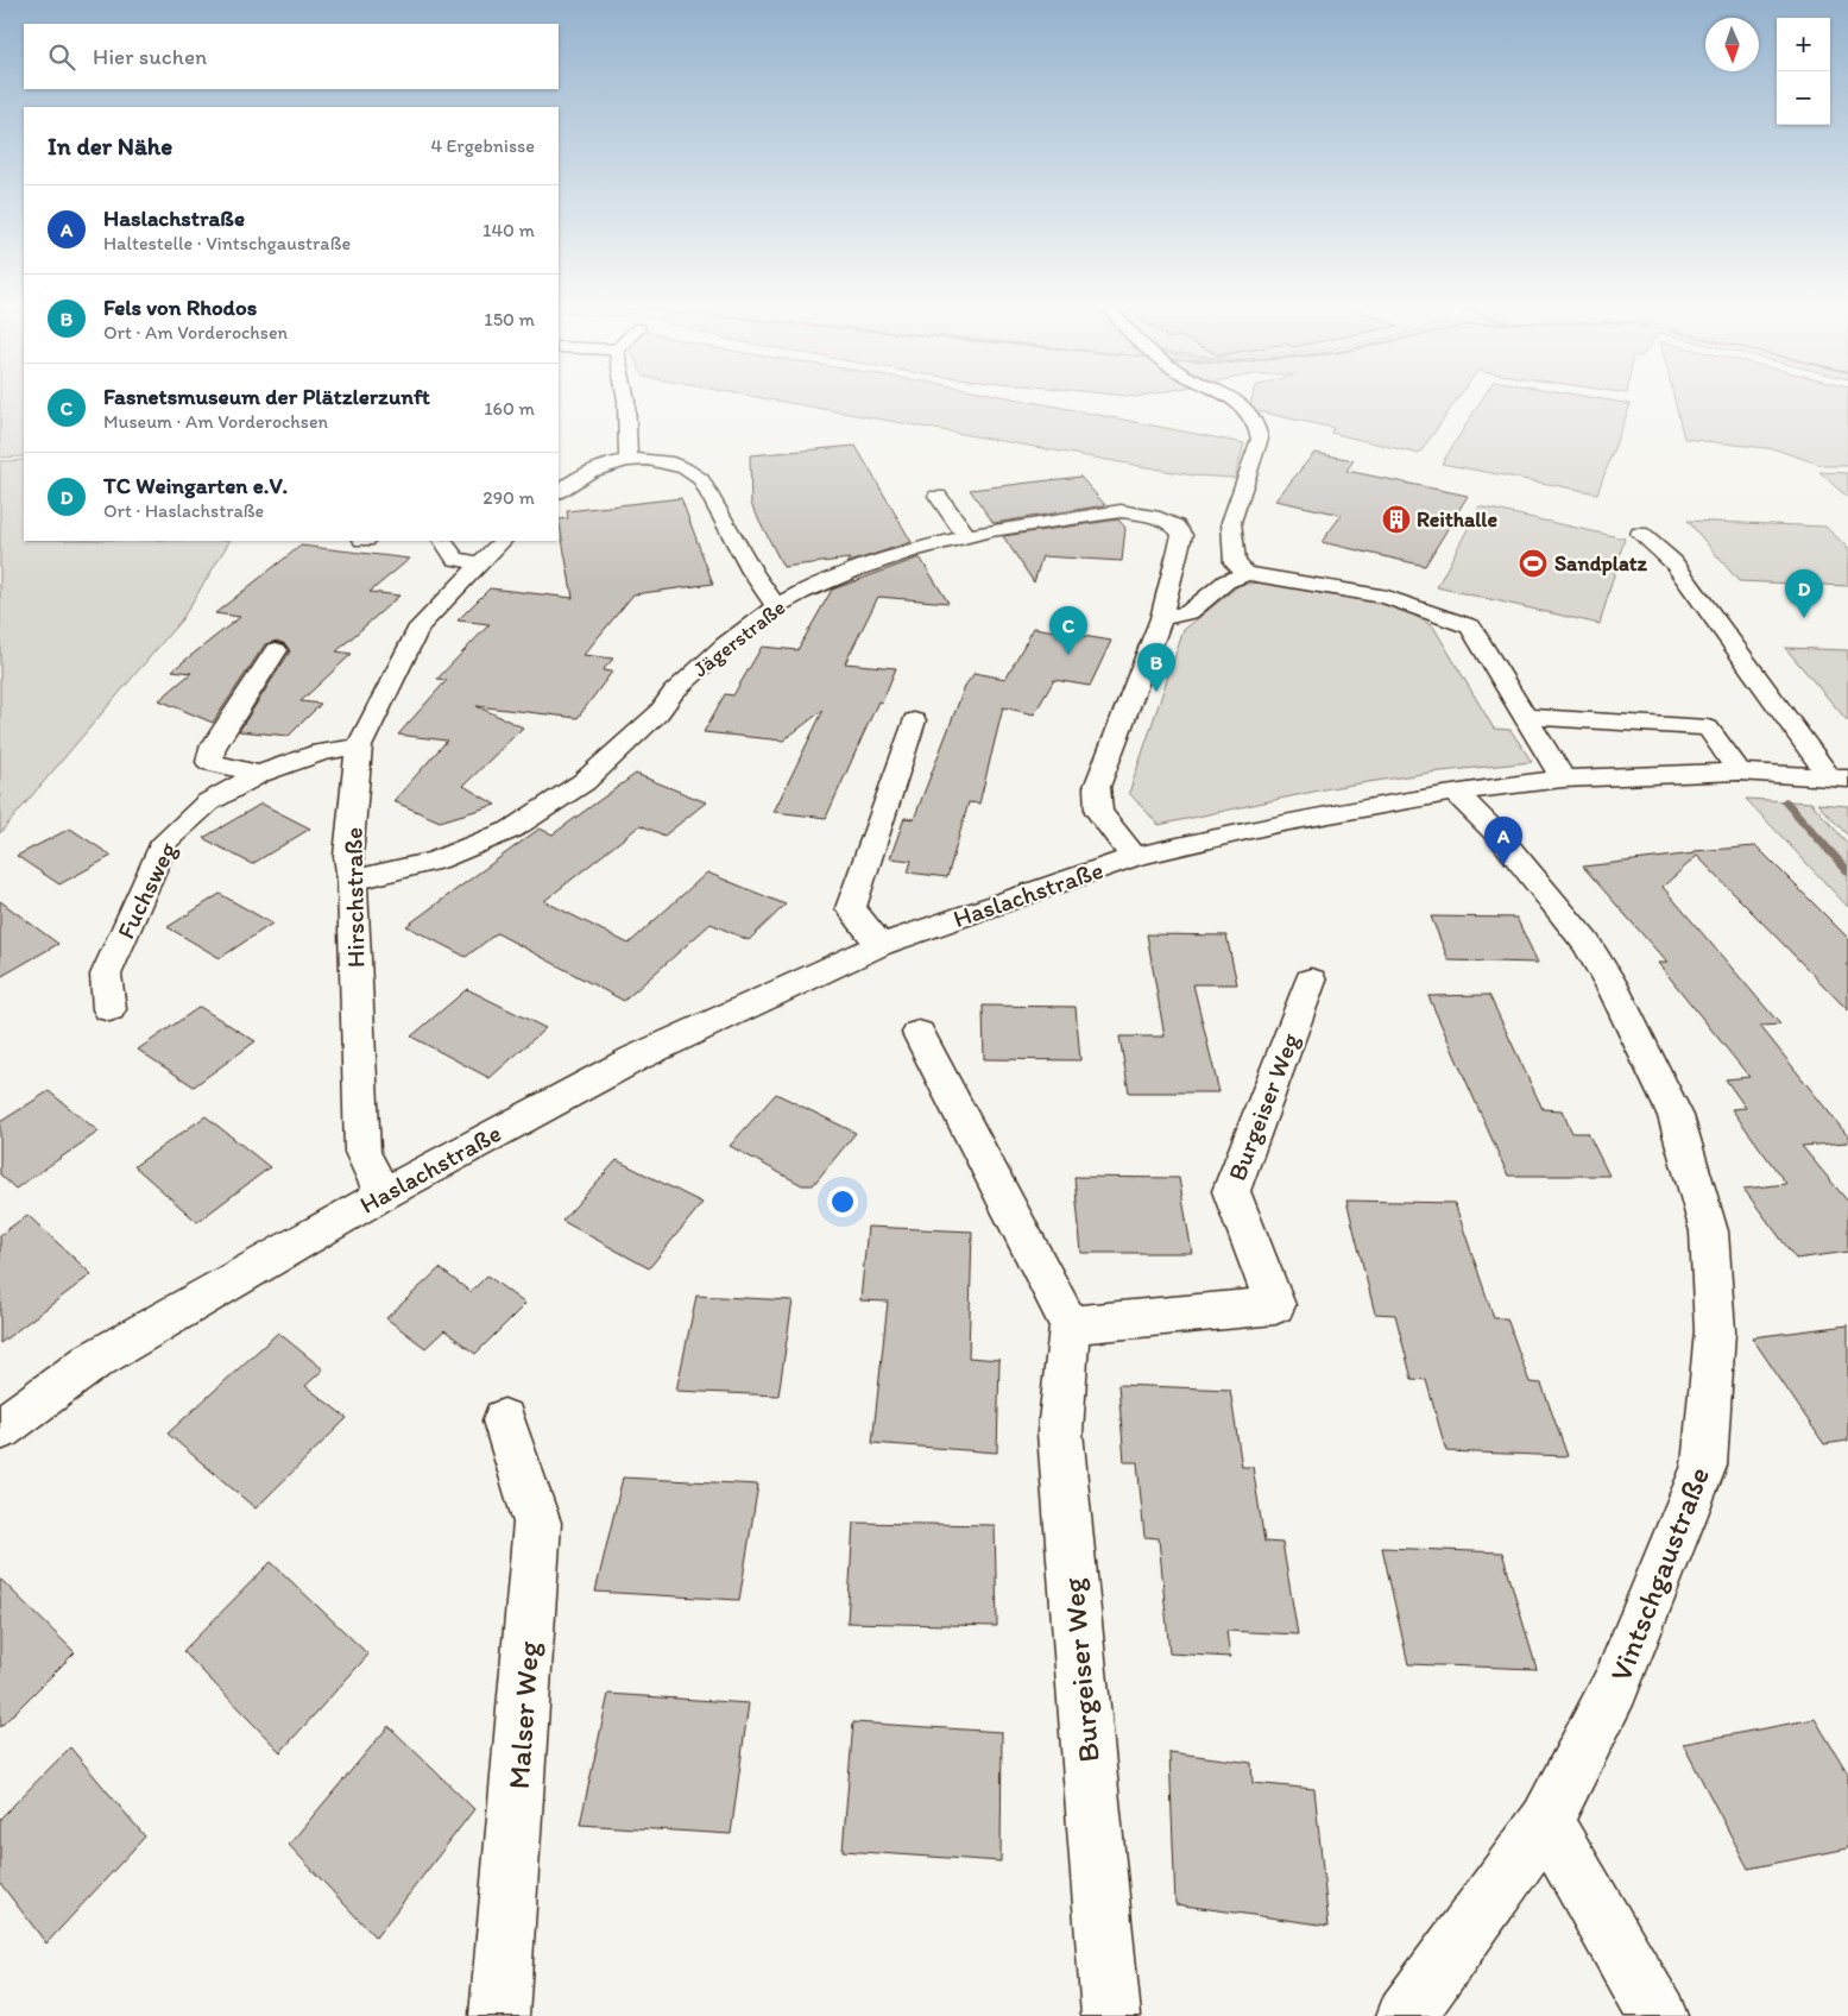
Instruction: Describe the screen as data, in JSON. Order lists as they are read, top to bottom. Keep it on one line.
{"streets":{"street":["Jägerstraße","Fuchsweg","Haslachstraße","Hirschstraße","Burgeiser Weg","Vintschgaustraße","Malser Weg"]},"crossings":[["Jägerstraße","Hirschstraße"],["Fuchsweg","Hirschstraße"],["Haslachstraße","Hirschstraße"],["Haslachstraße","Vintschgaustraße"]],"places":{"building":["Reithalle"],"sports":["Sandplatz"]},"north":"bottom","page":{"map_buttons":["+","−"],"search":"Hier suchen","heading":["In der Nähe","4 Ergebnisse"],"list":[{"mark":"A","name":"Haslachstraße","note":"Haltestelle · Vintschgaustraße","value":"140 m"},{"mark":"B","name":"Fels von Rhodos","note":"Ort · Am Vorderochsen","value":"150 m"},{"mark":"C","name":"Fasnetsmuseum der Plätzlerzunft","note":"Museum · Am Vorderochsen","value":"160 m"},{"mark":"D","name":"TC Weingarten e.V.","note":"Ort · Haslachstraße","value":"290 m"}],"pins":["D","C","B","A"]}}
